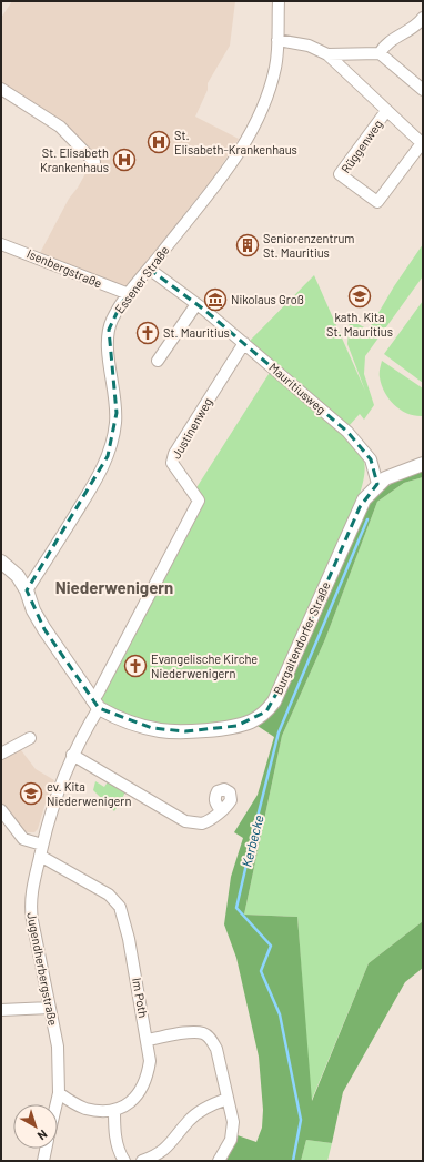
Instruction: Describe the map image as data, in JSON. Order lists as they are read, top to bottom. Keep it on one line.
{"streets":{"main road":["Burgaltendorfer Straße"],"street":["Rüggenweg","Isenbergstraße","Essener Straße","Mauritiusweg","Justinenweg","Jugendherbergstraße","Im Poth"]},"crossings":[["Isenbergstraße","Essener Straße"],["Essener Straße","Mauritiusweg"],["Mauritiusweg","Justinenweg"],["Mauritiusweg","Burgaltendorfer Straße"],["Justinenweg","Burgaltendorfer Straße"],["Justinenweg","Jugendherbergstraße"],["Burgaltendorfer Straße","Jugendherbergstraße"],["Jugendherbergstraße","Im Poth"]],"districts":["Niederwenigern"],"water":["Kerbecke"],"places":{"hospital":["St. Elisabeth-Krankenhaus","St. Elisabeth Krankenhaus"],"building":["Seniorenzentrum St. Mauritius"],"school or university":["kath. Kita St. Mauritius","ev. Kita Niederwenigern"],"museum":["Nikolaus Groß"],"church":["St. Mauritius","Evangelische Kirche Niederwenigern"]},"north":"bottom right"}
